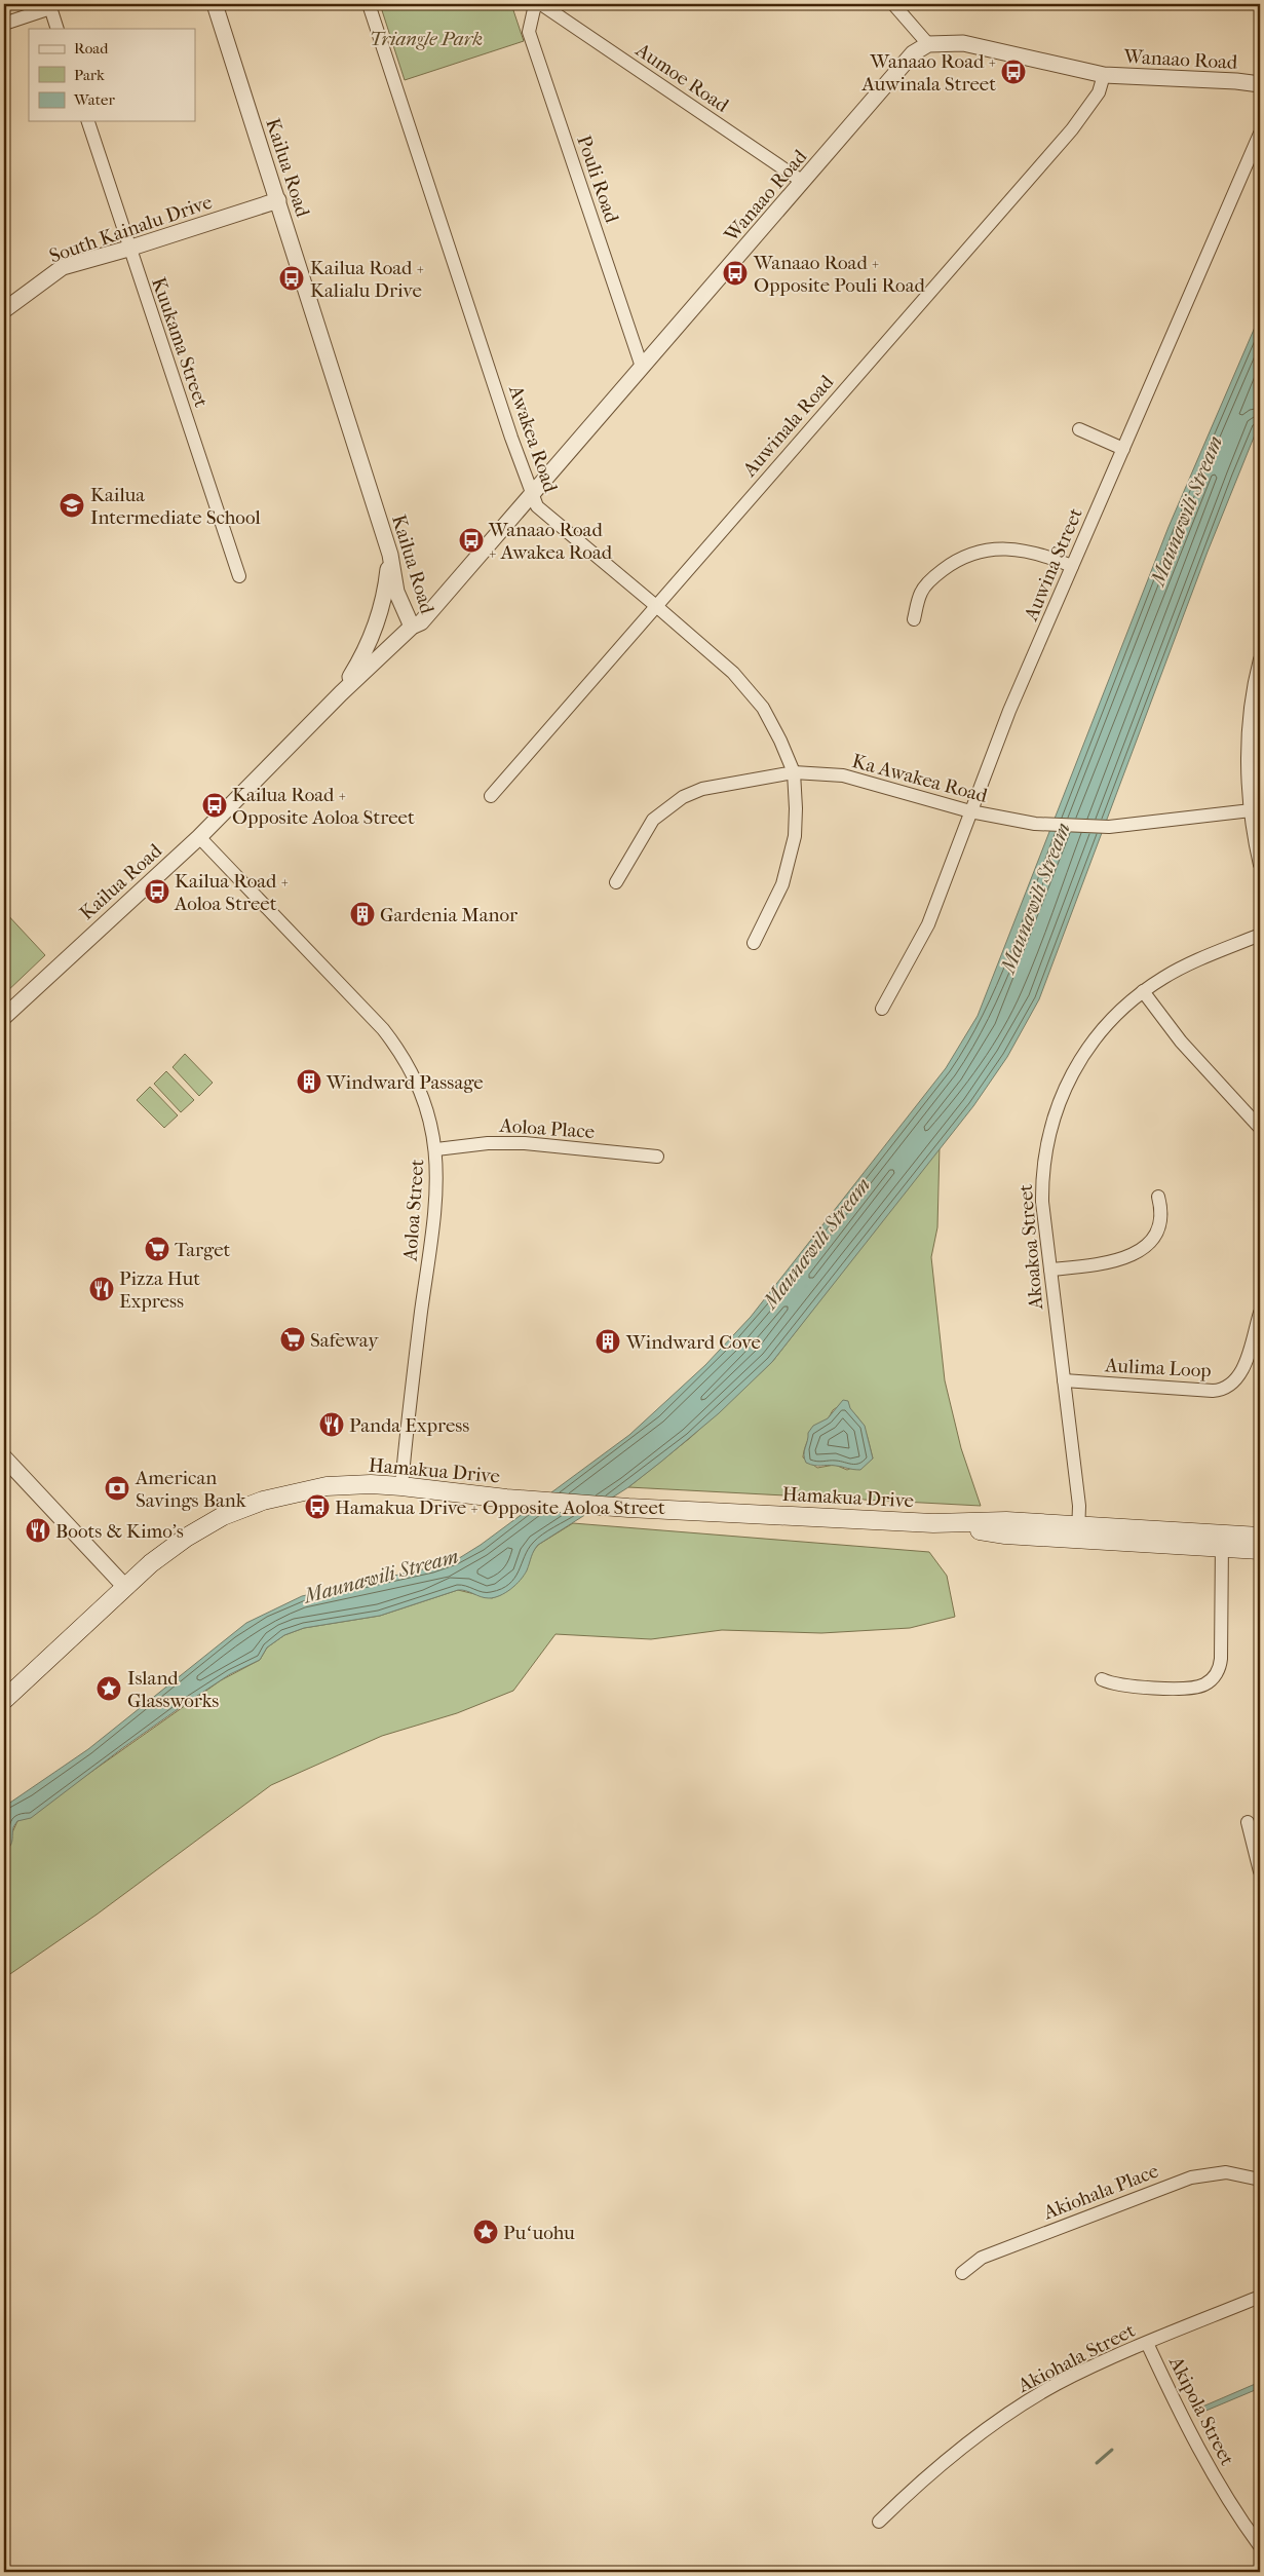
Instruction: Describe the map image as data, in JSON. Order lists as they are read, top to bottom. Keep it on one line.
{"streets":{"main road":["Hamakua Drive"],"street":["Wanaao Road","Aumoe Road","Kailua Road","Pouli Road","South Kainalu Drive","Kuukama Street","Auwinala Road","Awakea Road","Auwina Street","Ka Awakea Road","Aoloa Place","Aoloa Street","Akoakoa Street","Aulima Loop","Akiohala Place","Akiohala Street","Akipola Street"]},"crossings":[["Wanaao Road","Aumoe Road"],["Wanaao Road","Kailua Road"],["Wanaao Road","Pouli Road"],["Wanaao Road","Auwinala Road"],["Wanaao Road","Awakea Road"],["Aumoe Road","Pouli Road"],["Kailua Road","South Kainalu Drive"],["Kailua Road","Aoloa Street"],["South Kainalu Drive","Kuukama Street"],["Auwinala Road","Awakea Road"],["Awakea Road","Ka Awakea Road"],["Auwina Street","Ka Awakea Road"],["Aoloa Place","Aoloa Street"],["Aoloa Street","Hamakua Drive"],["Akoakoa Street","Aulima Loop"],["Akoakoa Street","Hamakua Drive"],["Akiohala Street","Akipola Street"]],"water":["Maunawili Stream"],"parks":["Triangle Park"],"places":{"bus stop":["Wanaao Road + Auwinala Street","Wanaao Road + Opposite Pouli Road","Kailua Road + Kalialu Drive","Wanaao Road + Awakea Road","Kailua Road + Opposite Aoloa Street","Kailua Road + Aoloa Street","Hamakua Drive + Opposite Aoloa Street"],"school or university":["Kailua Intermediate School"],"building":["Gardenia Manor","Windward Passage","Windward Cove"],"supermarket":["Target","Safeway"],"restaurant":["Pizza Hut Express","Panda Express","Boots & Kimo's"],"bank":["American Savings Bank"],"place":["Island Glassworks","Puʻuohu"]},"legend":["Road","Park","Water"]}
